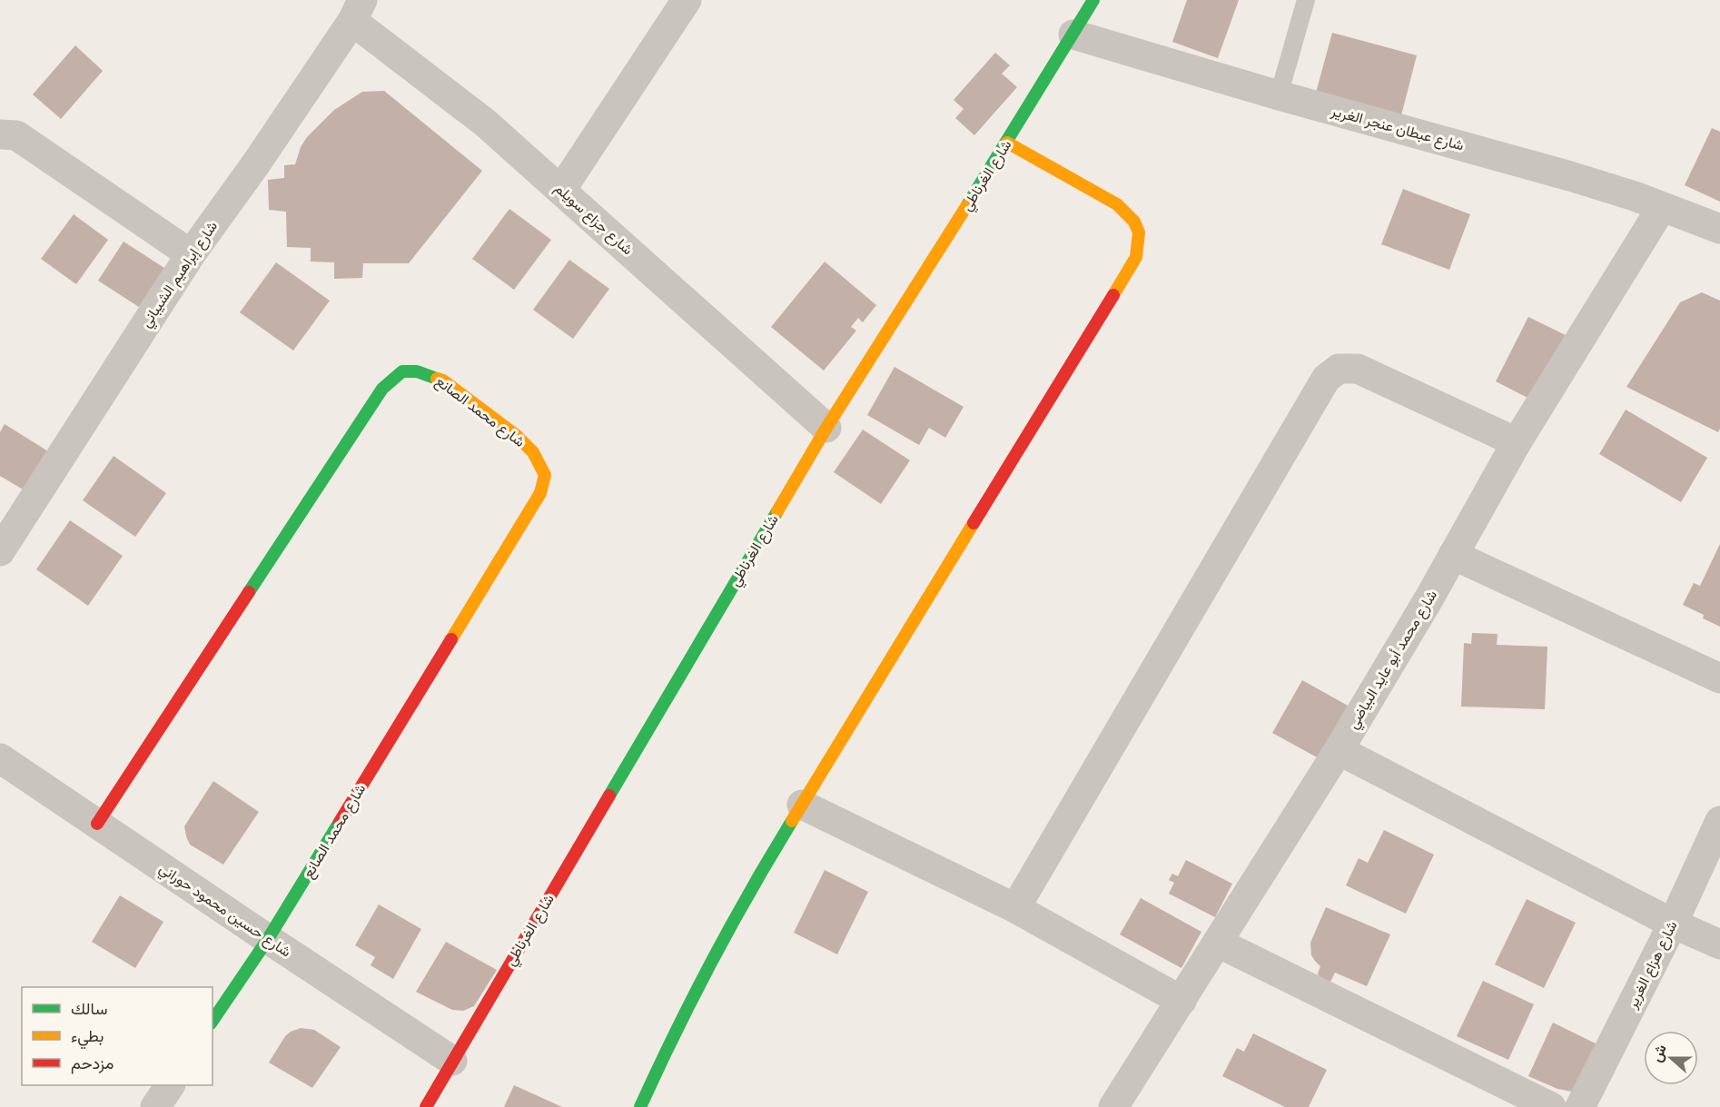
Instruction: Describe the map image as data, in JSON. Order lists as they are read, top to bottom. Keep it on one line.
{"streets":{"street":["شارع عبطان عنجر الغرير","شارع الغرناطي","شارع جزاع سويلم","شارع إبراهيم الشيباني","شارع محمد الصانع","شارع محمد أبو عايد البياضي","شارع حسين محمود حوراني","شارع هزاع الغرير"]},"crossings":[["شارع عبطان عنجر الغرير","شارع الغرناطي"],["شارع عبطان عنجر الغرير","شارع محمد أبو عايد البياضي"],["شارع الغرناطي","شارع جزاع سويلم"],["شارع الغرناطي","شارع حسين محمود حوراني"],["شارع جزاع سويلم","شارع إبراهيم الشيباني"],["شارع محمد الصانع","شارع حسين محمود حوراني"]],"legend":["سالك","بطيء","مزدحم"],"north":"left"}
